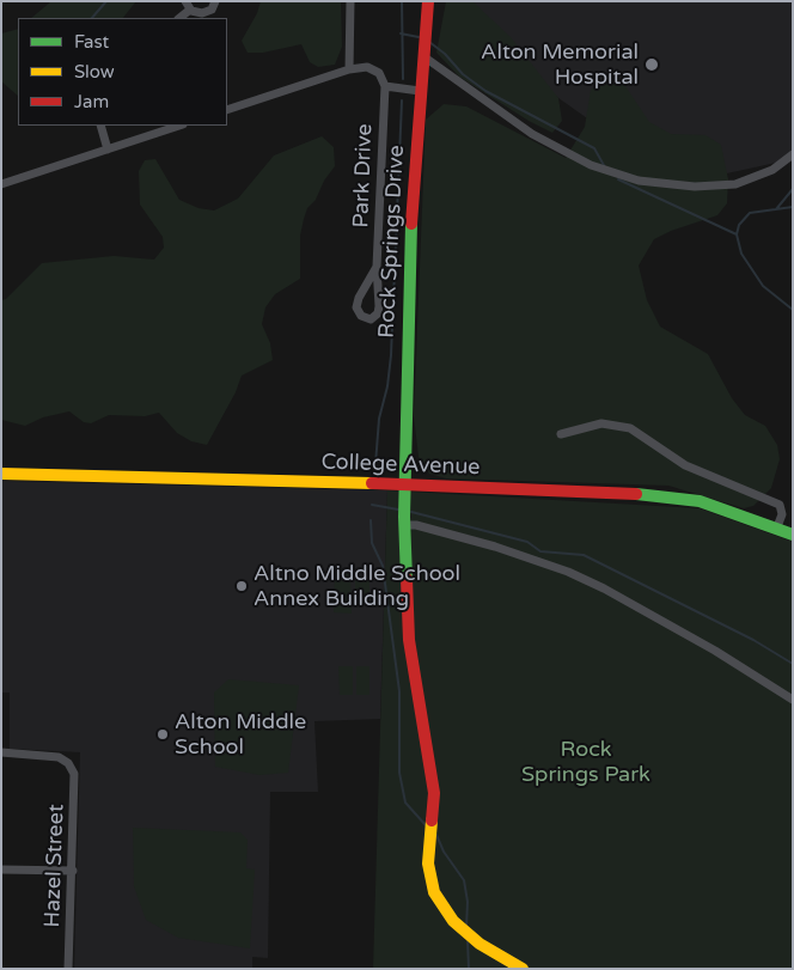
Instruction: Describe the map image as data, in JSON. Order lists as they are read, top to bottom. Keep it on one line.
{"streets":{"street":["Park Drive","Rock Springs Drive","College Avenue","Hazel Street"]},"crossings":[["Rock Springs Drive","College Avenue"]],"parks":["Rock Springs Park"],"places":["Alton Memorial Hospital","Altno Middle School Annex Building","Alton Middle School"],"legend":["Fast","Slow","Jam"]}
